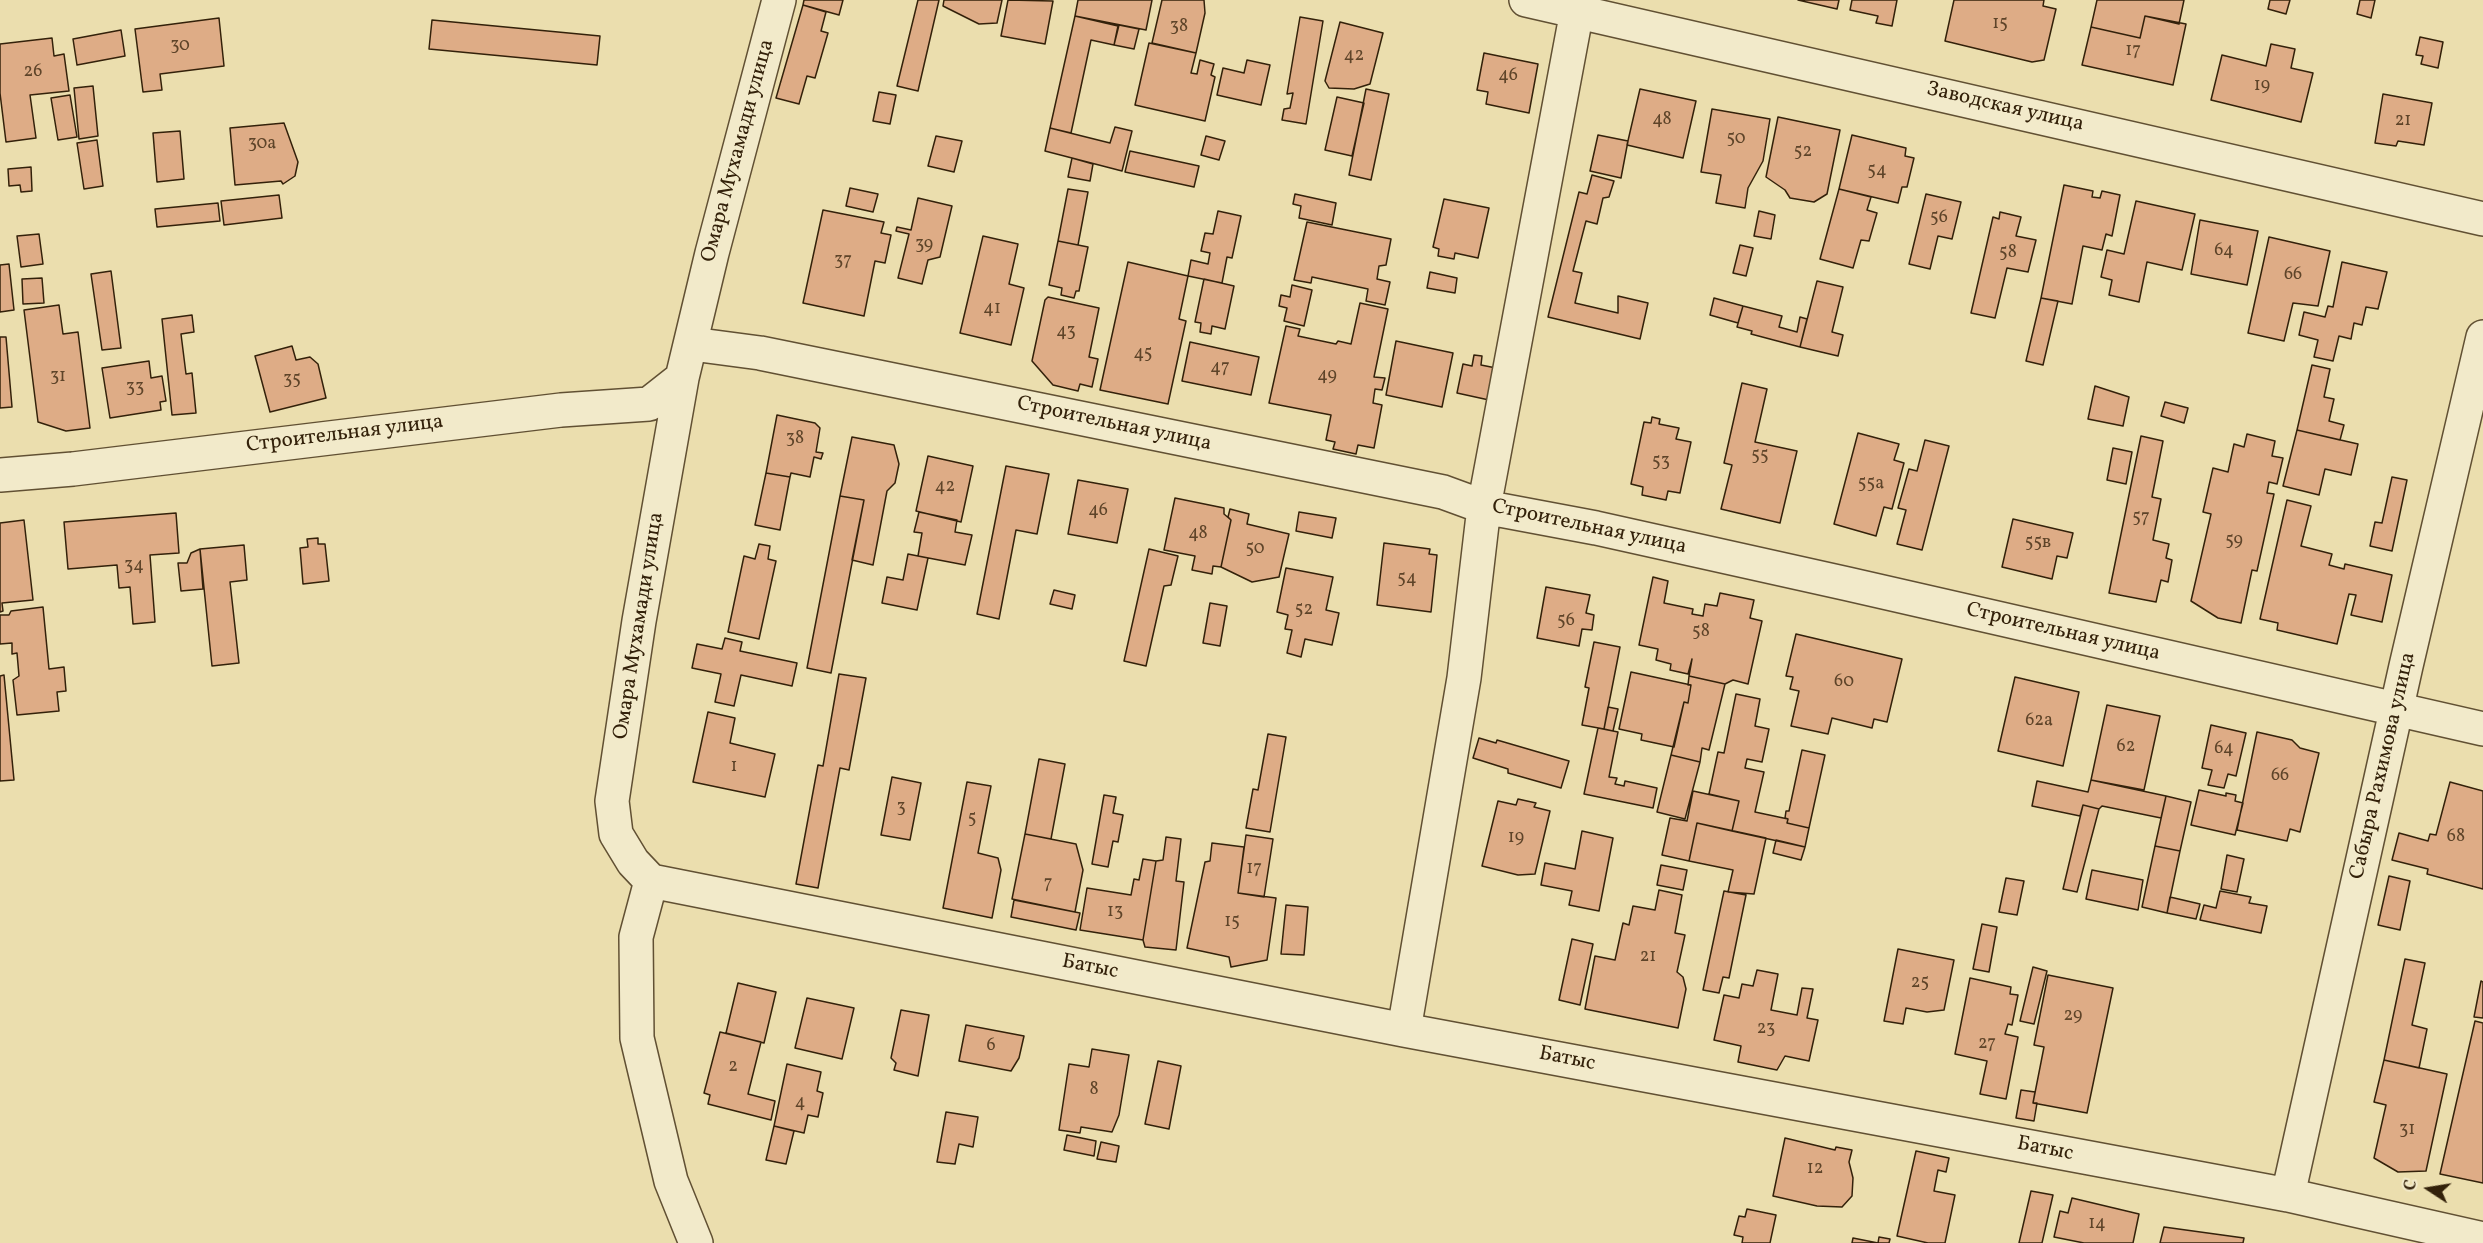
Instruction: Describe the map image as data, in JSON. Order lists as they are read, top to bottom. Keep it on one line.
{"streets":{"street":["Заводская улица","Омара Мухамади улица","Строительная улица","Сабыра Рахимова улица","Батыс"]},"crossings":[["Омара Мухамади улица","Строительная улица"],["Омара Мухамади улица","Батыс"],["Строительная улица","Сабыра Рахимова улица"],["Сабыра Рахимова улица","Батыс"]],"house_numbers":["15","38","30","17","42","26","46","19","48","21","50","30а","52","54","56","39","64","58","37","66","41","43","45","47","49","31","35","33","38","55","53","55а","42","46","57","48","59","55в","50","34","54","52","56","58","60","62а","62","64","1","66","3","5","68","19","17","7","13","15","21","25","29","23","27","6","2","8","4","31","12","14"],"north":"left"}
